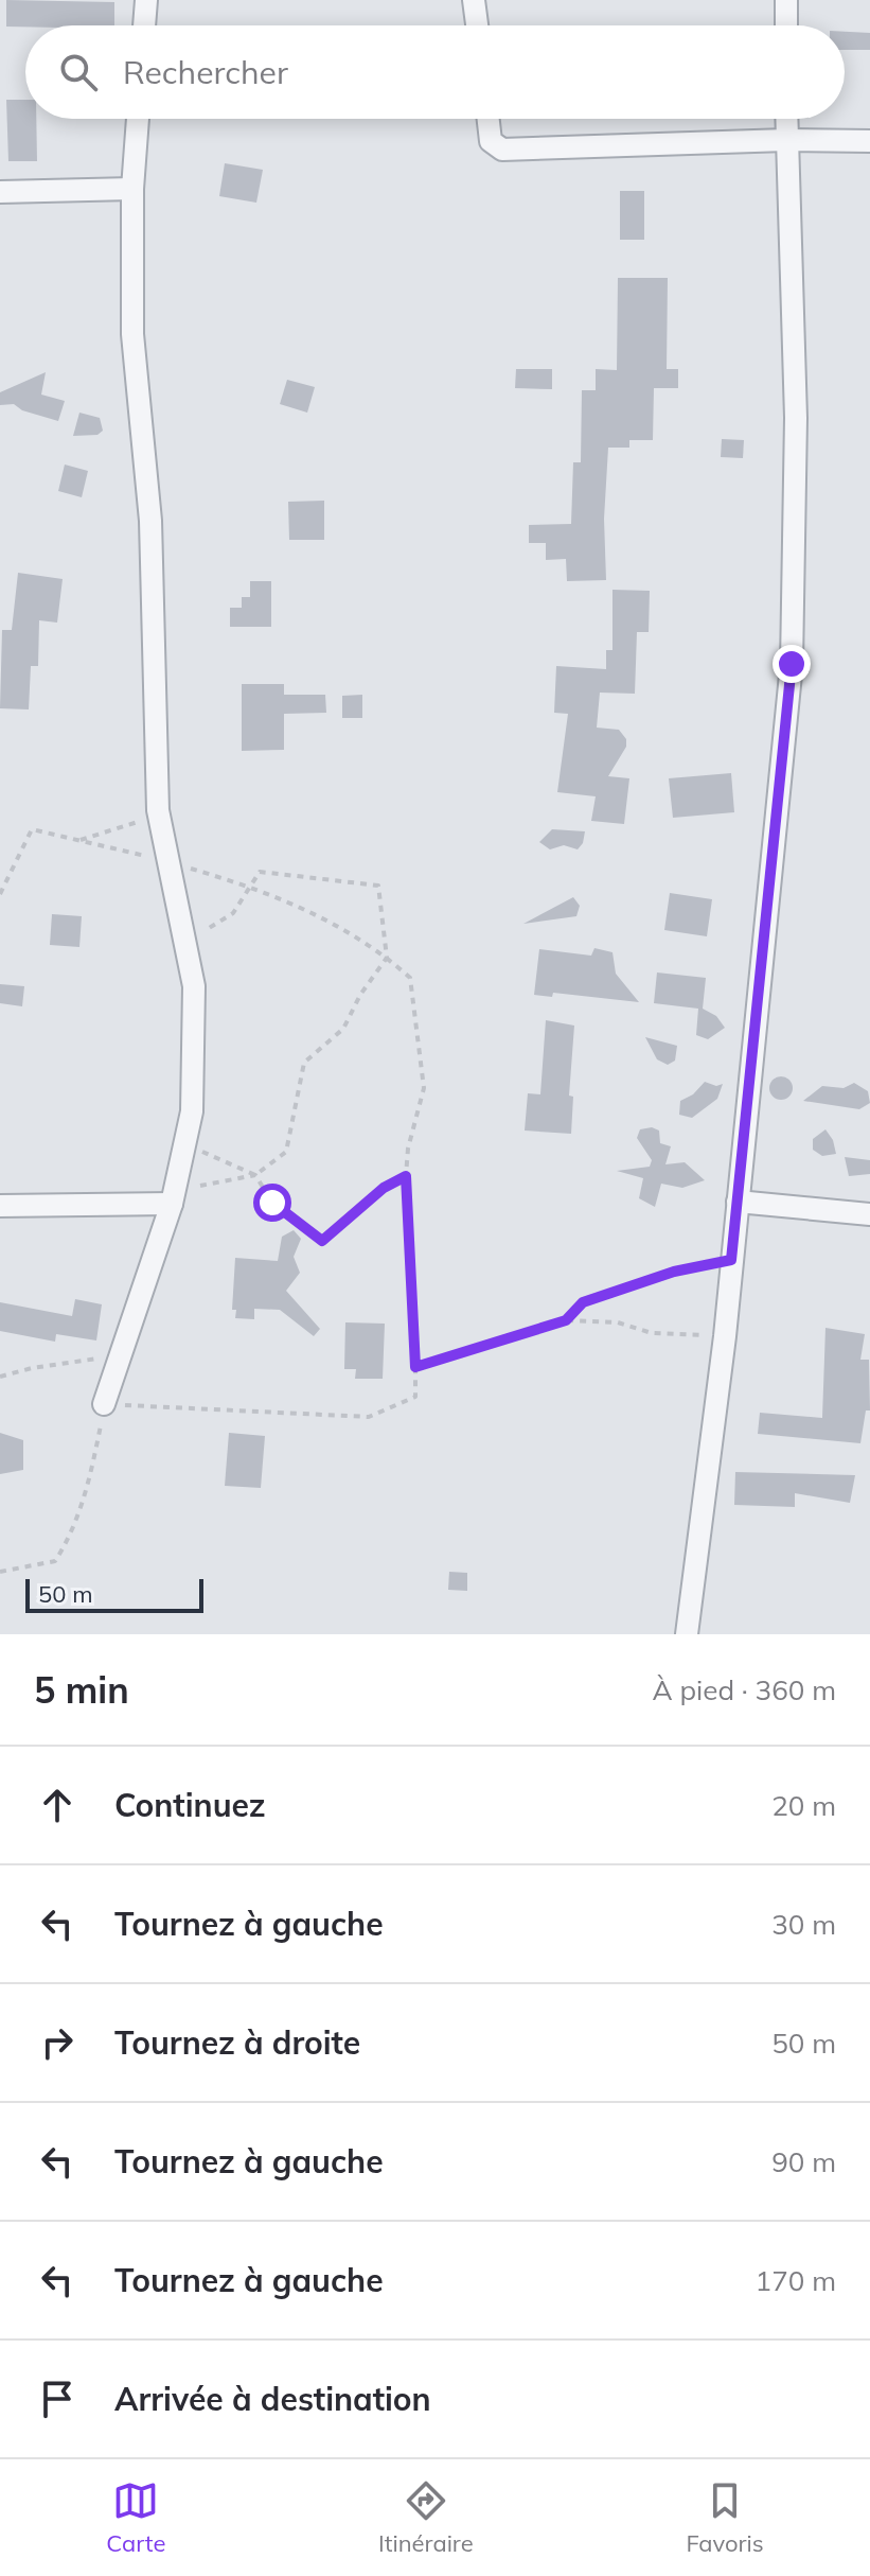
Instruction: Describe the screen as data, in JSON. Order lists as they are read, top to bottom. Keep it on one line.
{"scale_bar":"50 m","page":{"search":"Rechercher","scale":"50 m","heading":["5 min","À pied · 360 m"],"list":[["Continuez","20 m"],["Tournez à gauche","30 m"],["Tournez à droite","50 m"],["Tournez à gauche","90 m"],["Tournez à gauche","170 m"],"Arrivée à destination"],"nav":["Carte","Itinéraire","Favoris"]}}
